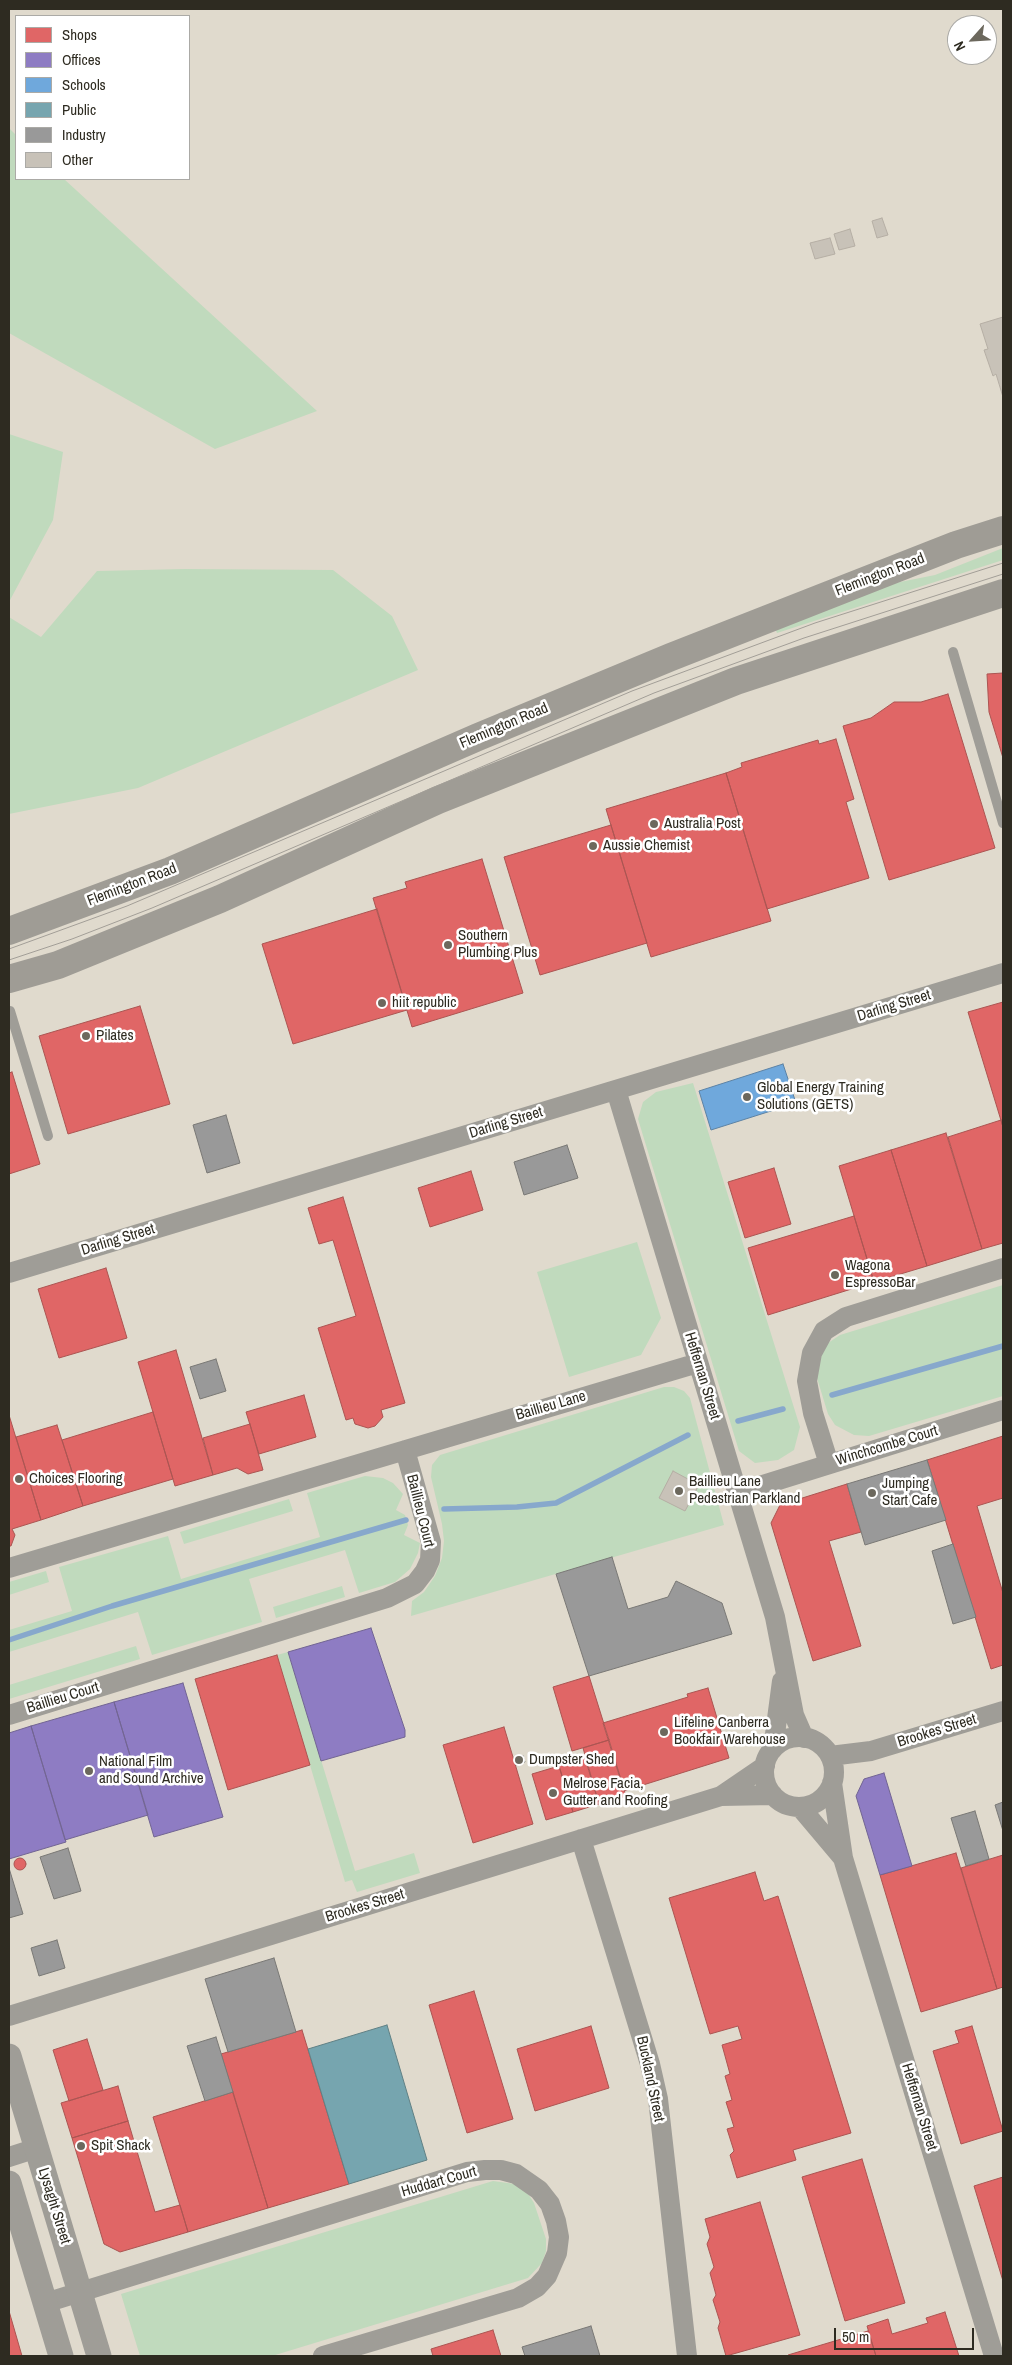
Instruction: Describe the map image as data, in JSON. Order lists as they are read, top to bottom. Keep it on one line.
{"streets":{"main road":["Flemington Road"],"street":["Darling Street","Heffernan Street","Baillieu Lane","Winchcombe Court","Baillieu Court","Brookes Street","Buckland Street","Huddart Court","Lysaght Street"]},"crossings":[["Darling Street","Heffernan Street"],["Heffernan Street","Baillieu Lane"],["Heffernan Street","Brookes Street"],["Baillieu Lane","Baillieu Court"],["Brookes Street","Buckland Street"],["Huddart Court","Lysaght Street"]],"places":["Australia Post","Aussie Chemist","Southern Plumbing Plus","hiit republic","Pilates","Global Energy Training Solutions (GETS)","Wagona EspressoBar","Choices Flooring","Baillieu Lane Pedestrian Parkland","Jumping Start Cafe","Lifeline Canberra Bookfair Warehouse","Dumpster Shed","National Film and Sound Archive","Melrose Facia, Gutter and Roofing","Spit Shack"],"legend":["Shops","Offices","Schools","Public","Industry","Other"],"scale_bar":"50 m","north":"bottom left"}
